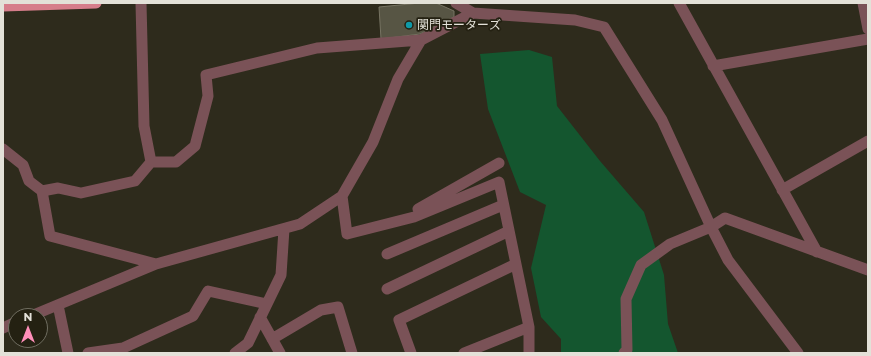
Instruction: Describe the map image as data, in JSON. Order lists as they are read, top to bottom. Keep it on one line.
{"places":["関門モーターズ"],"north":"top"}
